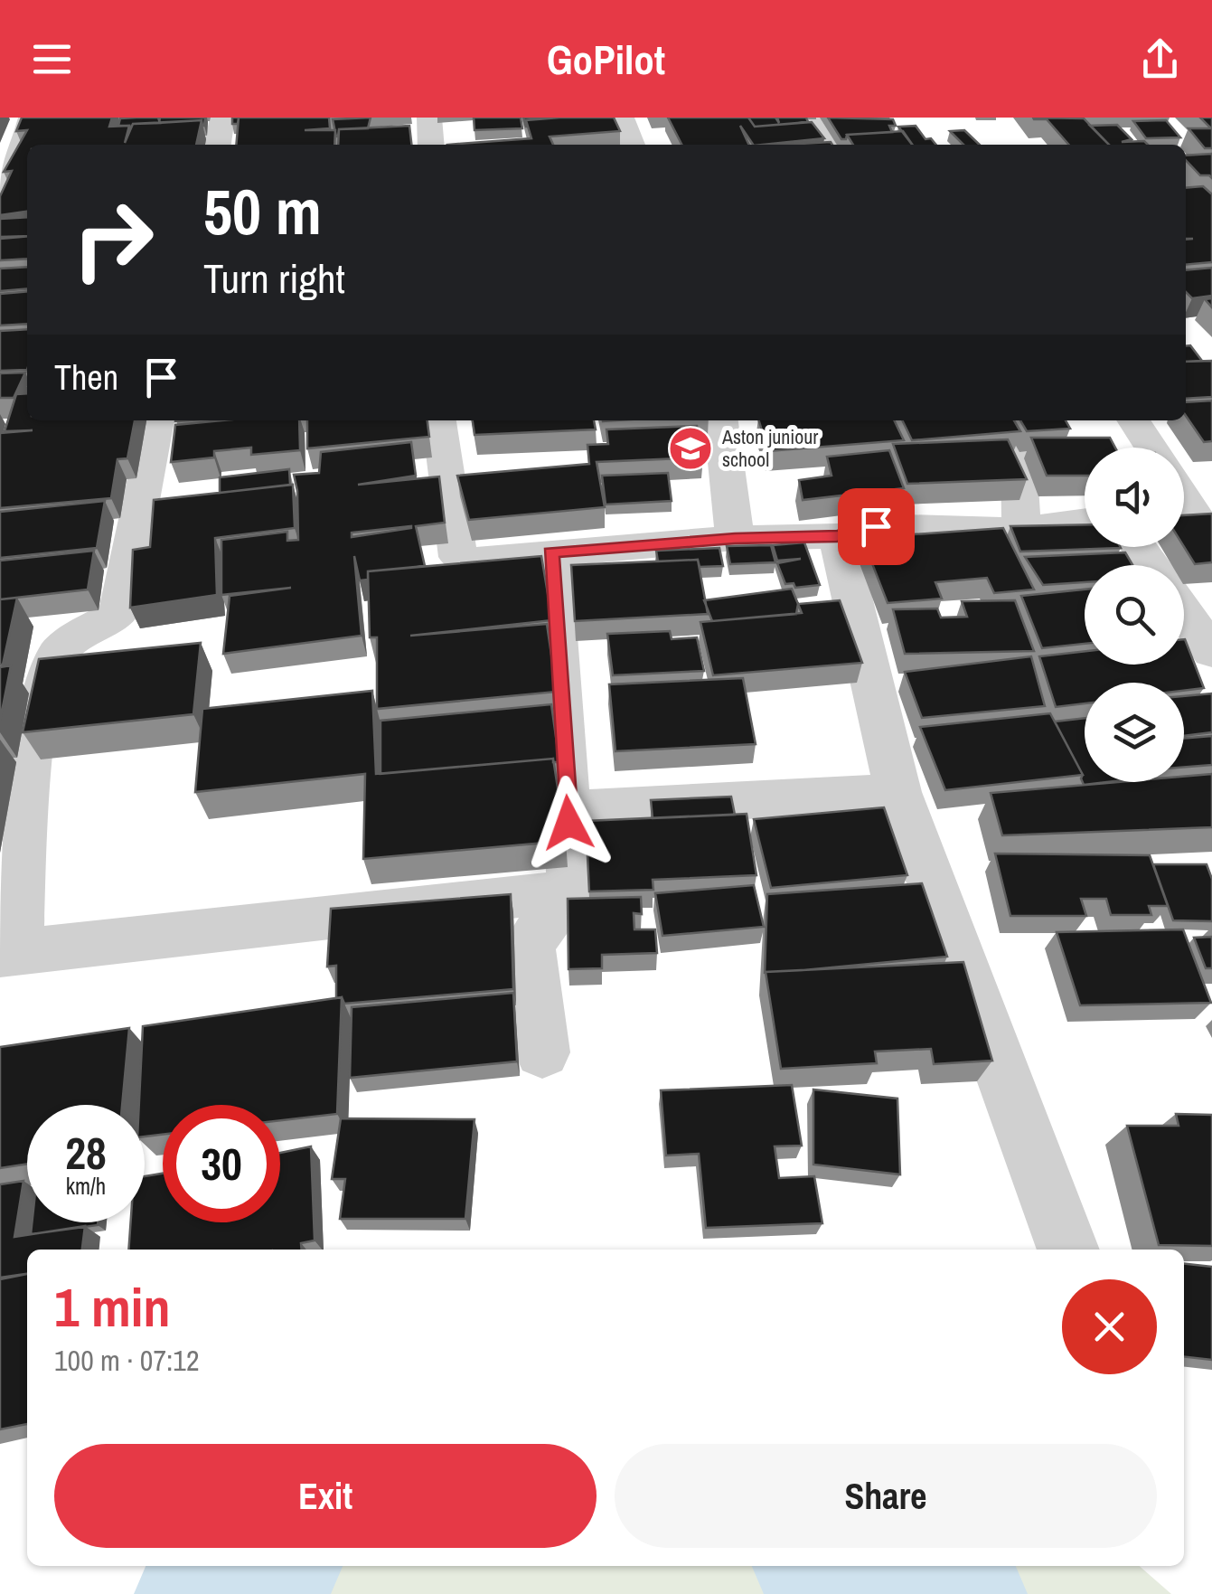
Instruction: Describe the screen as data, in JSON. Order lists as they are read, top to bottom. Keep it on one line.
{"places":{"school or university":["Aston juniour school"]},"page":{"header":"GoPilot","turn":["50 m","Turn right"],"then":"Then","speed":"28 km/h","limit":"30","heading":["1 min","100 m · 07:12"],"buttons":["Exit","Share"]}}
